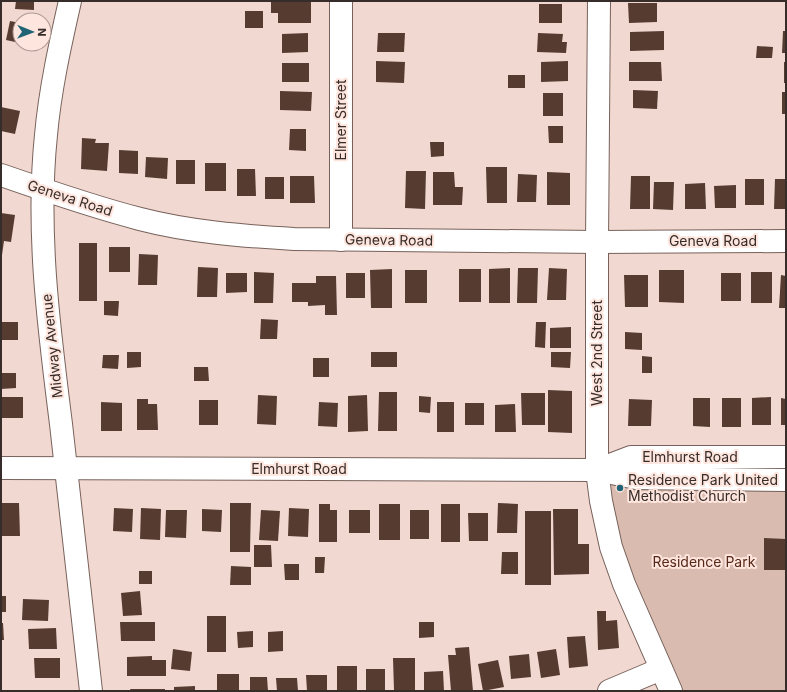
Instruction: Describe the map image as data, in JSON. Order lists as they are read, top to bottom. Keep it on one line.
{"streets":{"street":["Elmer Street","Geneva Road","Midway Avenue","West 2nd Street","Elmhurst Road"]},"crossings":[["Elmer Street","Geneva Road"],["Geneva Road","Midway Avenue"],["Geneva Road","West 2nd Street"],["Midway Avenue","Elmhurst Road"],["West 2nd Street","Elmhurst Road"]],"parks":["Residence Park"],"places":["Residence Park United Methodist Church"],"north":"right"}
